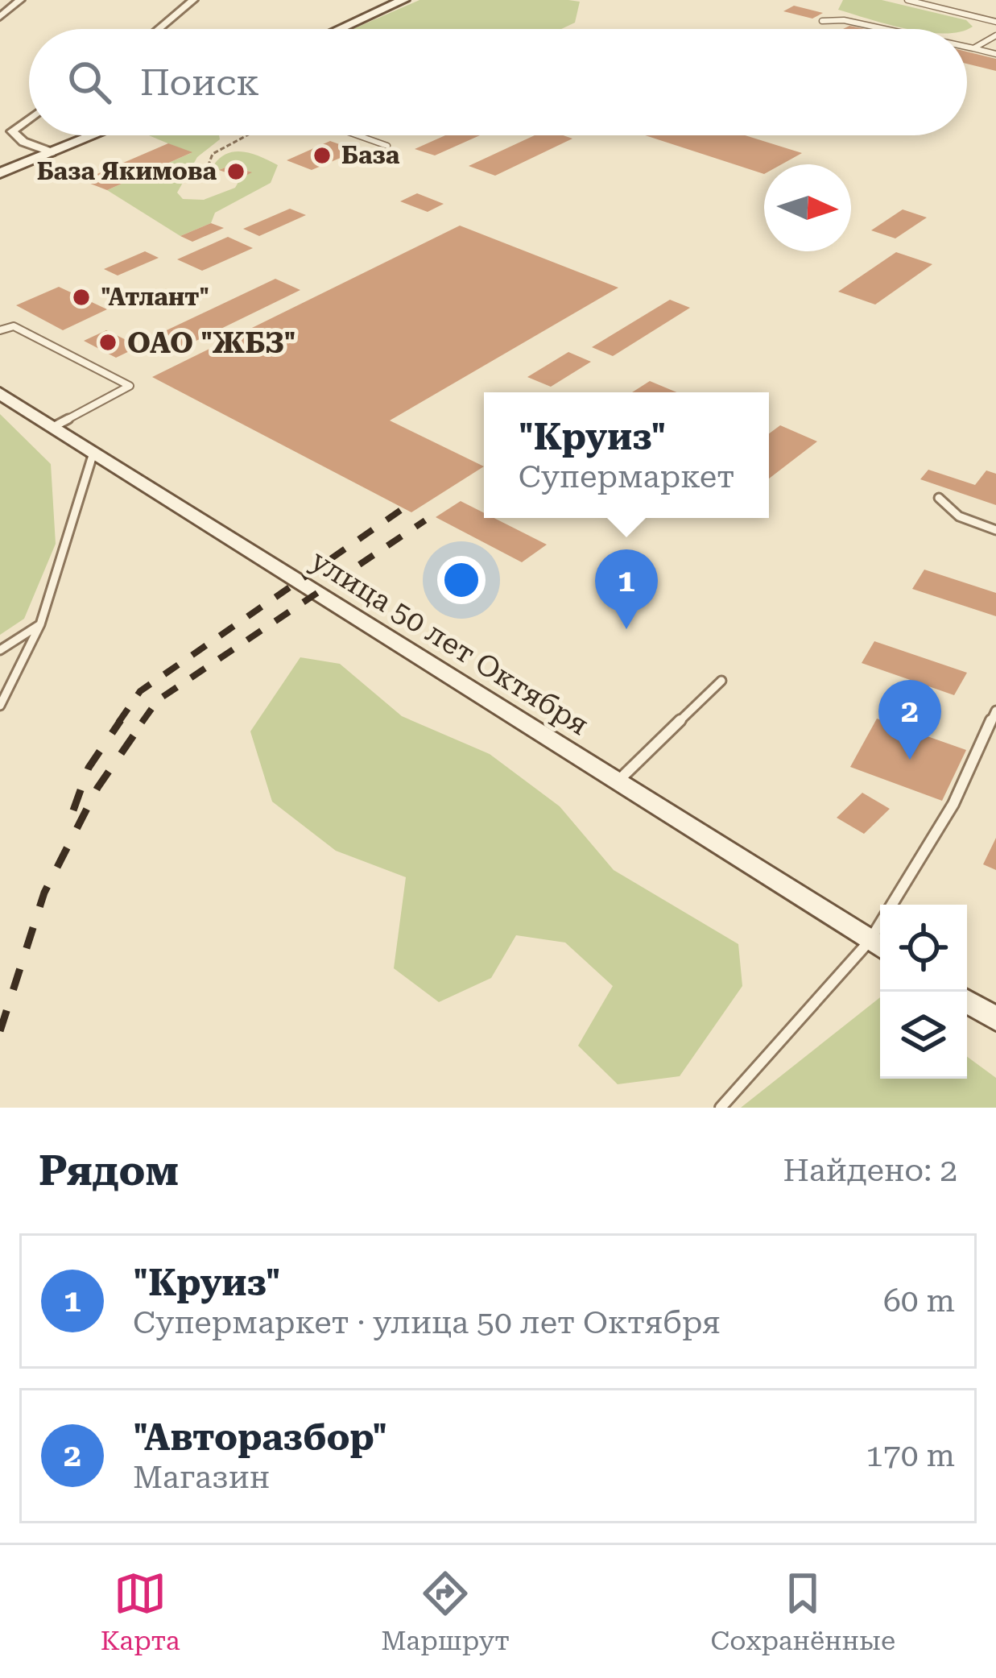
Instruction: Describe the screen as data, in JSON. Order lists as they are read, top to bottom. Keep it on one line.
{"streets":{"main road":["улица 50 лет Октября"]},"places":["База","База Якимова","\"Атлант\"","ОАО \"ЖБЗ\""],"north":"right","page":{"search":"Поиск","popup":["\"Круиз\"","Супермаркет"],"pins":["1","2"],"heading":["Рядом","Найдено: 2"],"list":[{"mark":"1","name":"\"Круиз\"","note":"Супермаркет · улица 50 лет Октября","value":"60 m"},{"mark":"2","name":"\"Авторазбор\"","note":"Магазин","value":"170 m"}],"nav":["Карта","Маршрут","Сохранённые"]}}
